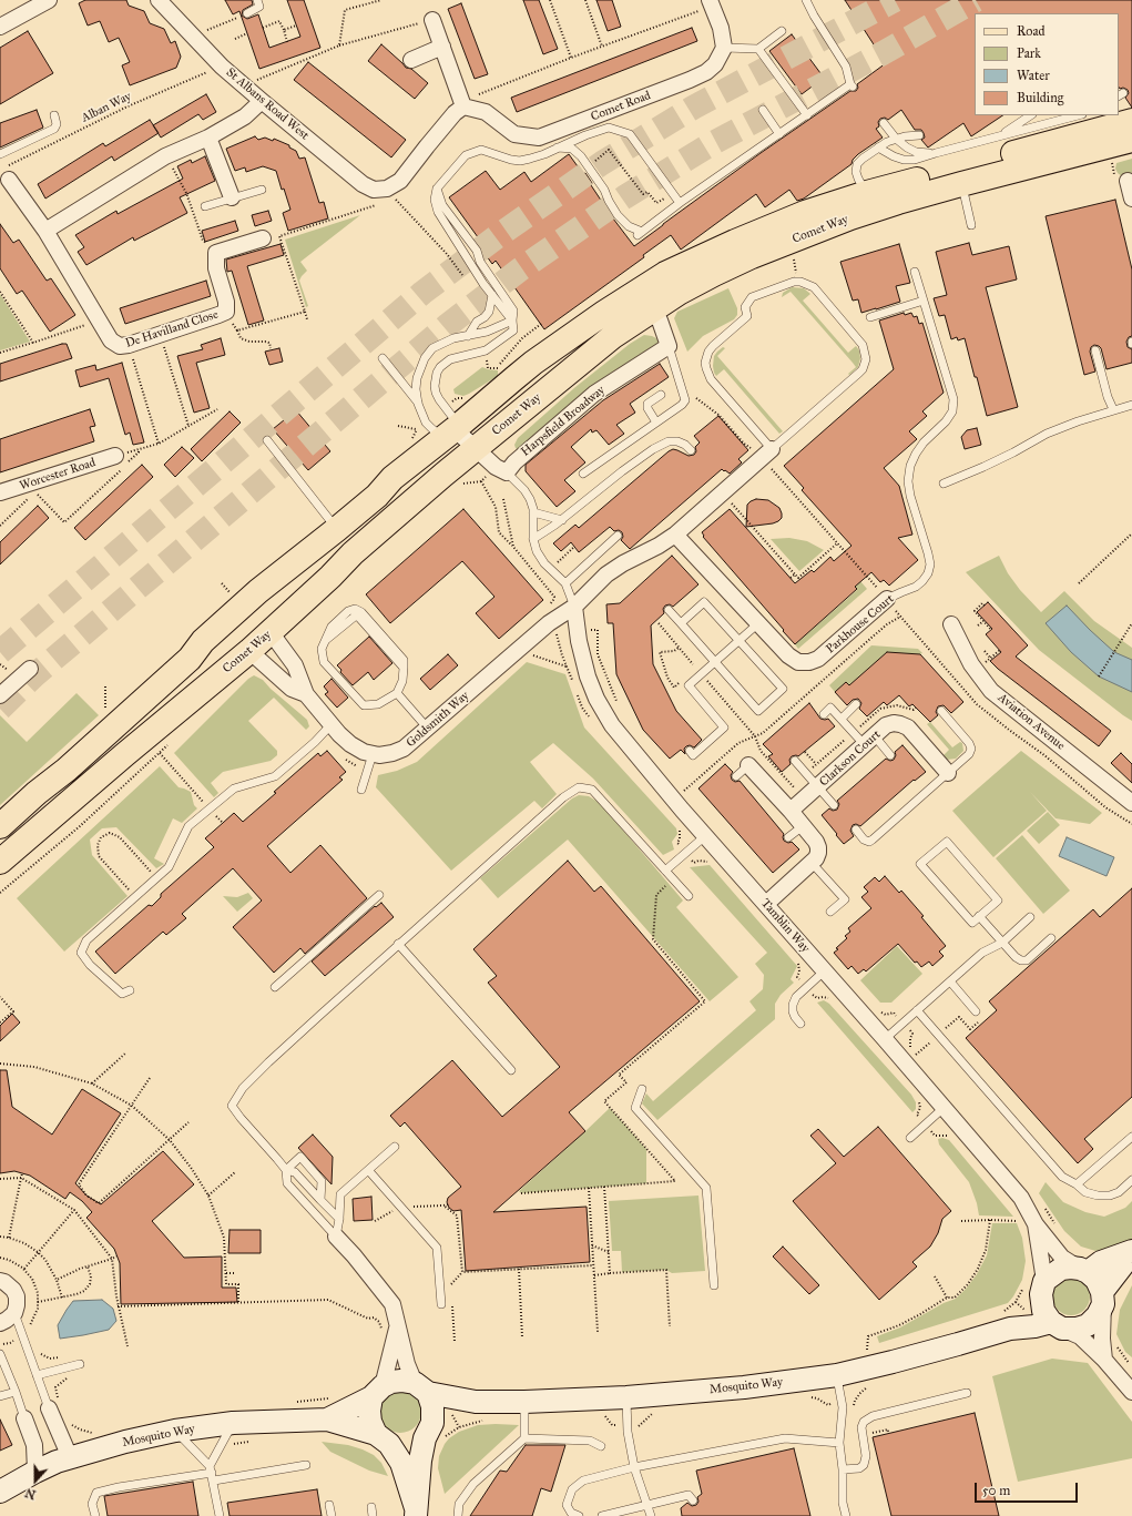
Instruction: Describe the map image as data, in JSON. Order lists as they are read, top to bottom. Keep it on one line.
{"streets":{"main road":["Comet Way"],"street":["St Albans Road West","Comet Road","De Havilland Close","Harpsfield Broadway","Worcester Road","Parkhouse Court","Goldsmith Way","Aviation Avenue","Clarkson Court","Tamblin Way","Mosquito Way"],"path":["Alban Way"]},"crossings":[["St Albans Road West","Alban Way"],["Alban Way","De Havilland Close"],["Comet Way","Goldsmith Way"],["Parkhouse Court","Goldsmith Way"],["Goldsmith Way","Tamblin Way"],["Tamblin Way","Mosquito Way"]],"legend":["Road","Park","Water","Building"],"scale_bar":"50 m","north":"bottom"}
